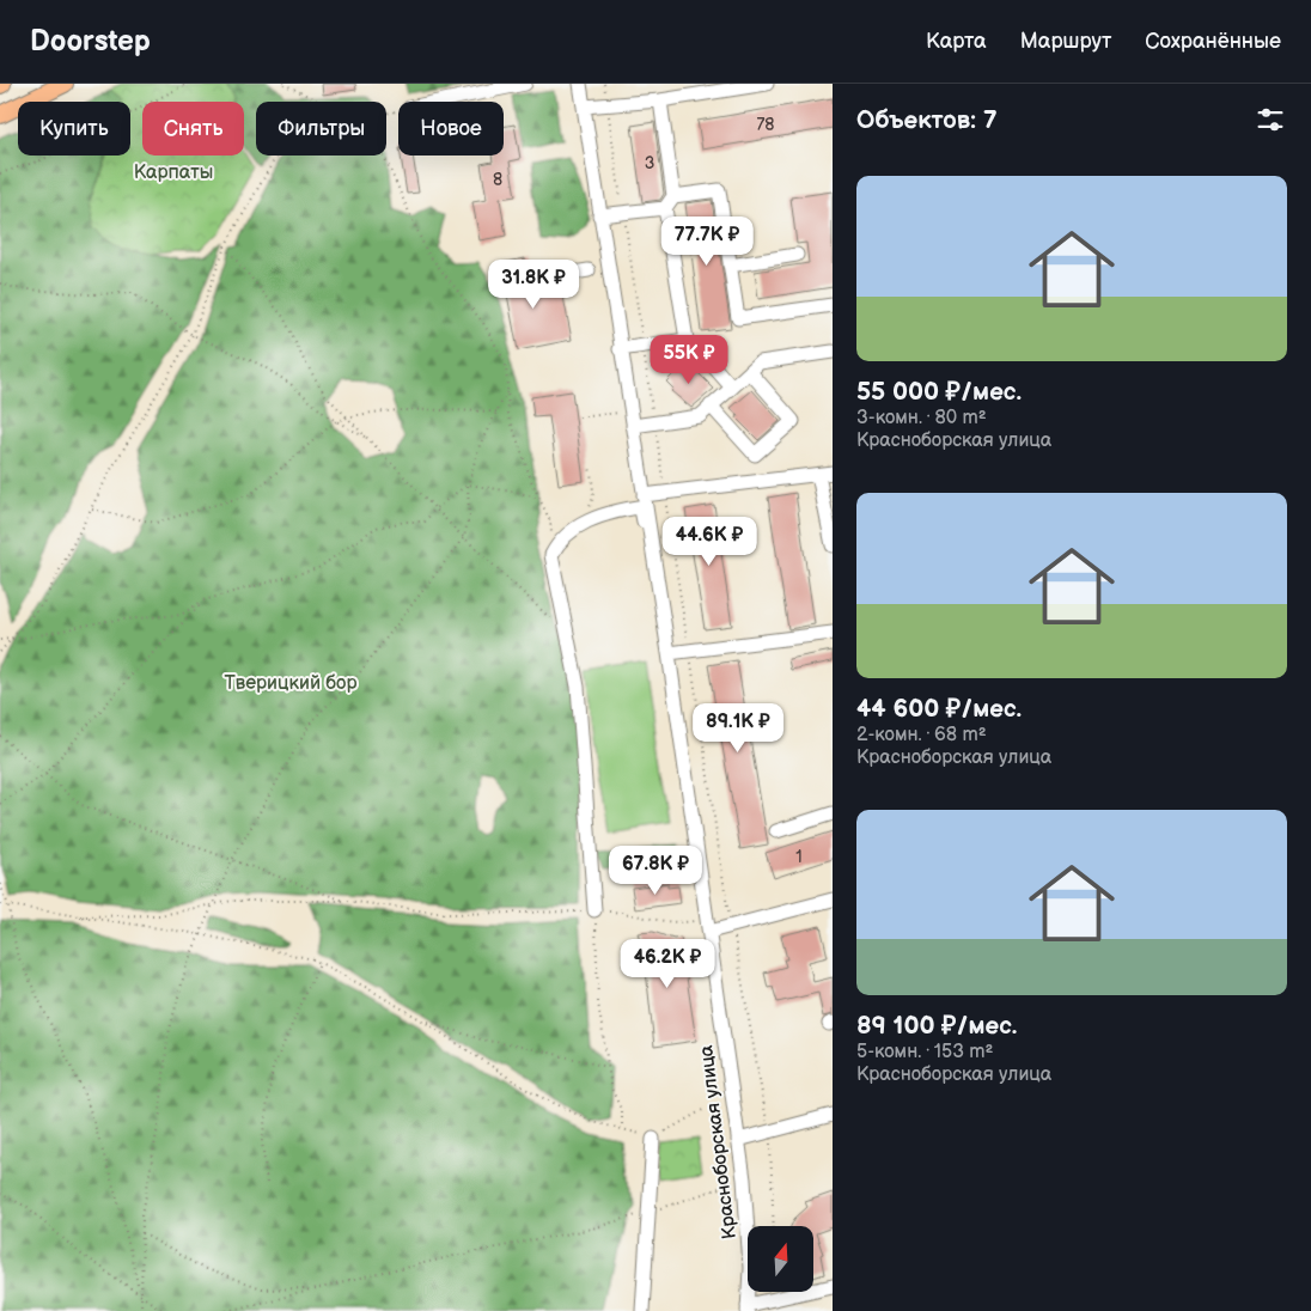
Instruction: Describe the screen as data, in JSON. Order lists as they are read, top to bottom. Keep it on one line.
{"streets":{"street":["Красноборская улица"]},"parks":["Карпаты","Тверицкий бор"],"house_numbers":["78","3","8","1"],"north":"top","page":{"header":"Doorstep","nav":["Карта","Маршрут","Сохранённые"],"heading":"Объектов: 7","chip":["Купить","Снять","Фильтры","Новое"],"list":[{"name":"55 000 ₽/мес.","note":"3-комн. · 80 m² · Красноборская улица"},{"name":"44 600 ₽/мес.","note":"2-комн. · 68 m² · Красноборская улица"},{"name":"89 100 ₽/мес.","note":"5-комн. · 153 m² · Красноборская улица"}],"price":["77.7K ₽","31.8K ₽","55K ₽","44.6K ₽","89.1K ₽","67.8K ₽","46.2K ₽"]}}
